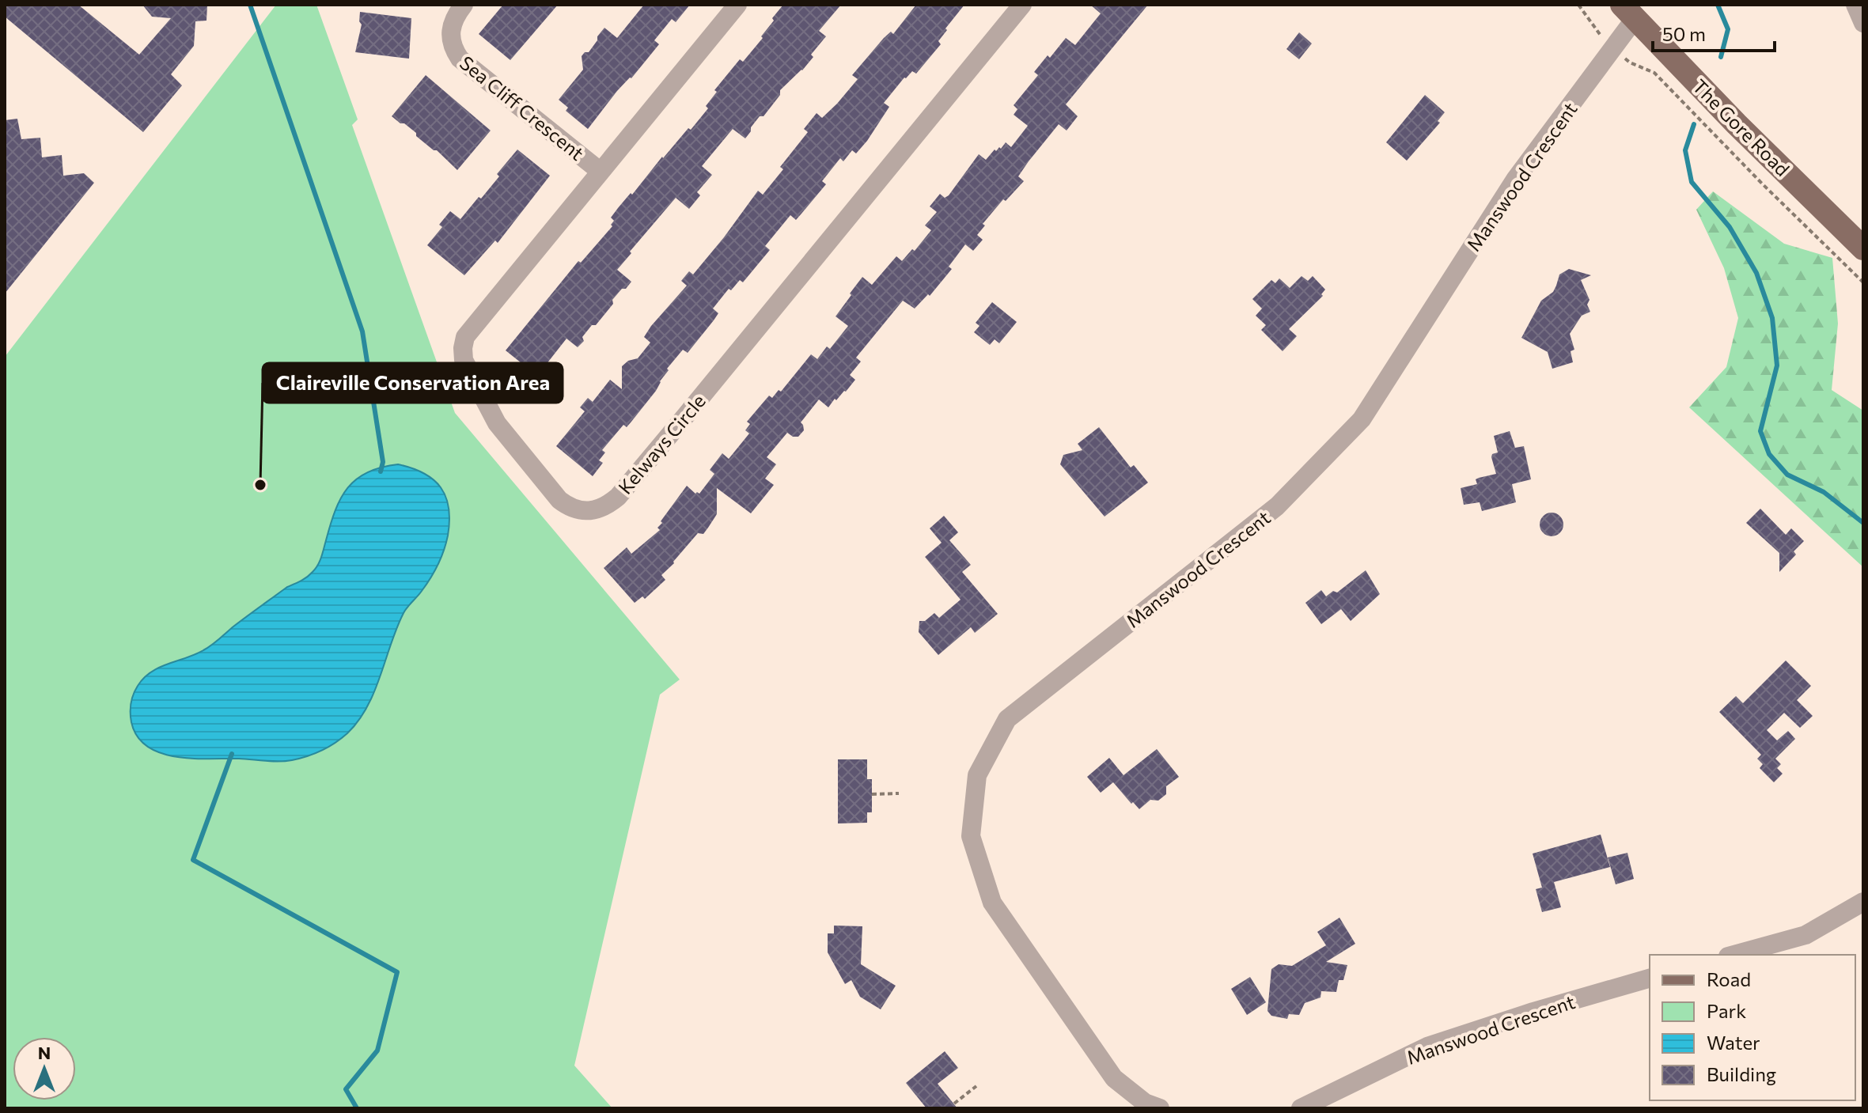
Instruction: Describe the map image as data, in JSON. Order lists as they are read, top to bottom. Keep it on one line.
{"streets":{"main road":["The Gore Road"],"street":["Sea Cliff Crescent","Manswood Crescent","Kelways Circle"]},"crossings":[["Sea Cliff Crescent","Kelways Circle"],["The Gore Road","Manswood Crescent"]],"places":["Claireville Conservation Area"],"legend":["Road","Park","Water","Building"],"scale_bar":"50 m","north":"top"}
